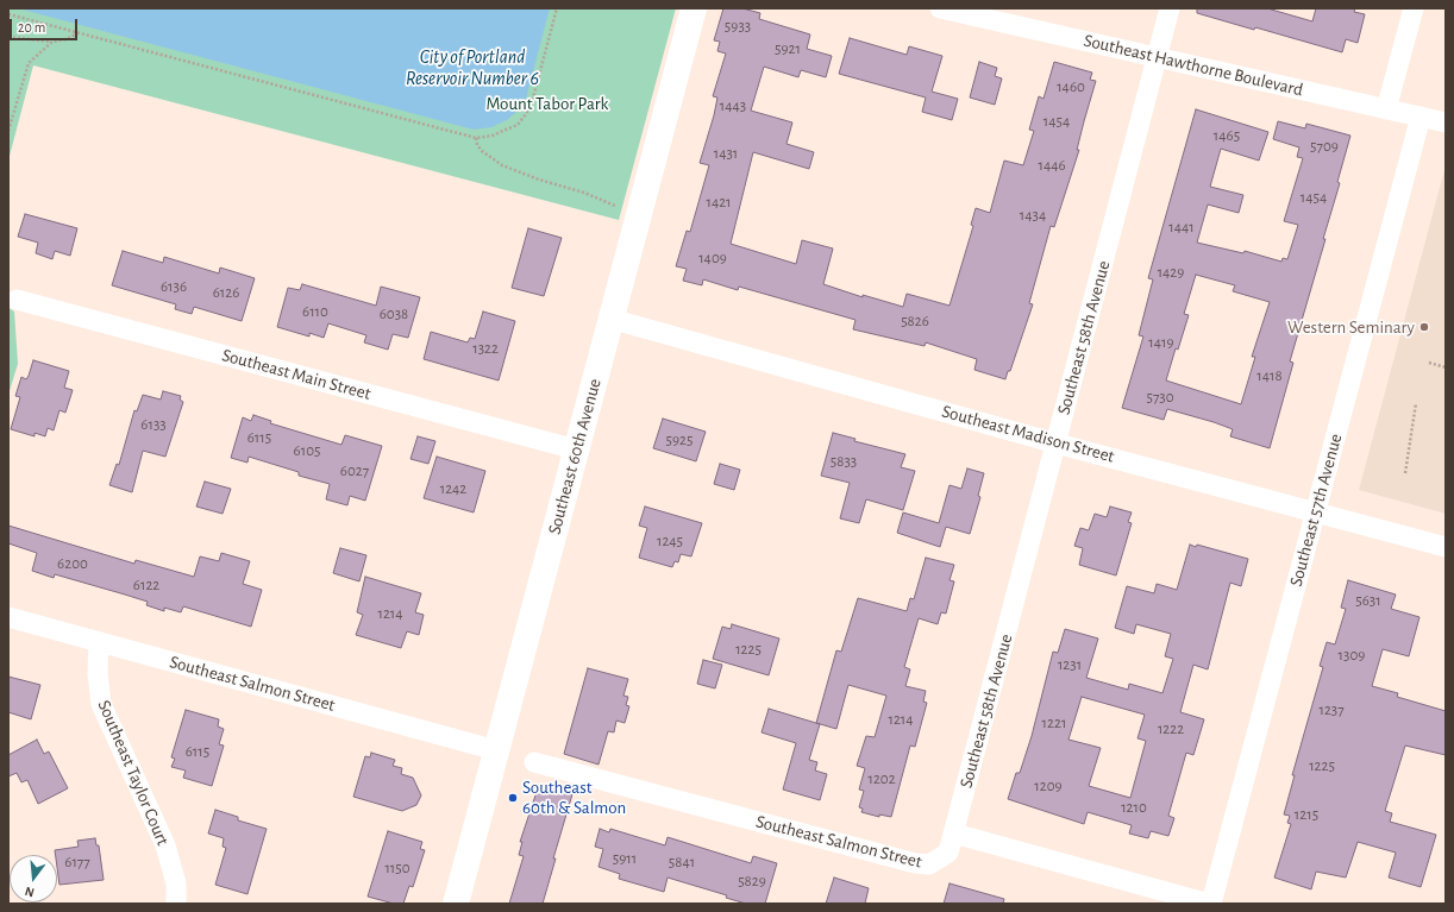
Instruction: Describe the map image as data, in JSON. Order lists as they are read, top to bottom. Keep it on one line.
{"streets":{"main road":["Southeast 60th Avenue"],"street":["Southeast Hawthorne Boulevard","Southeast 58th Avenue","Southeast Main Street","Southeast Madison Street","Southeast 57th Avenue","Southeast Salmon Street","Southeast Taylor Court"]},"crossings":[["Southeast Hawthorne Boulevard","Southeast 58th Avenue"],["Southeast Hawthorne Boulevard","Southeast 57th Avenue"],["Southeast 58th Avenue","Southeast Madison Street"],["Southeast 58th Avenue","Southeast Salmon Street"],["Southeast Main Street","Southeast 60th Avenue"],["Southeast Madison Street","Southeast 60th Avenue"],["Southeast Madison Street","Southeast 57th Avenue"],["Southeast 60th Avenue","Southeast Salmon Street"],["Southeast Salmon Street","Southeast Taylor Court"]],"water":["City of Portland Reservoir Number 6"],"parks":["Mount Tabor Park"],"places":["Western Seminary","Southeast 60th & Salmon"],"house_numbers":["5933","5921","1460","1443","1454","1465","5709","1431","1446","1454","1421","1434","1441","1409","1429","6136","6126","6110","6038","5826","1419","1322","1418","5730","6133","6115","5925","6105","5833","6027","1242","1245","6200","6122","5631","1214","1225","1309","1231","1237","1214","1221","1222","6115","1225","1202","1209","1210","1215","5911","6177","5841","1150","5829"],"scale_bar":"20 m","north":"bottom"}
